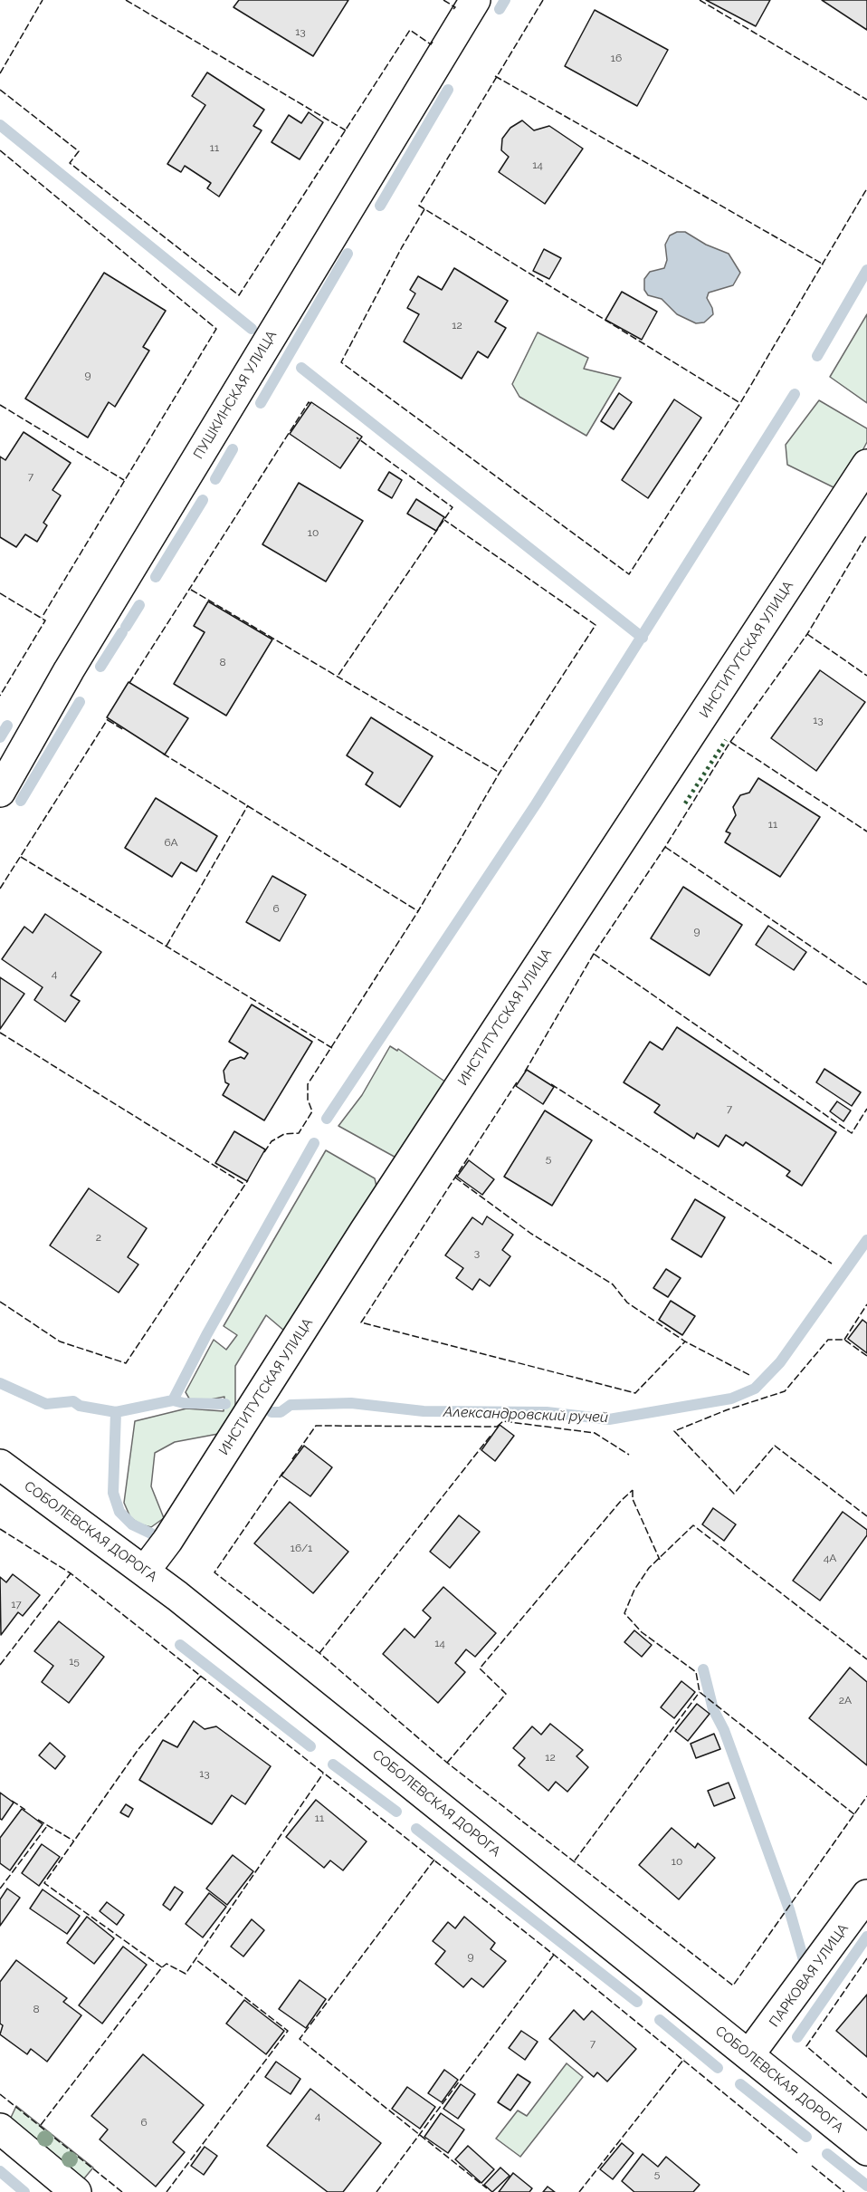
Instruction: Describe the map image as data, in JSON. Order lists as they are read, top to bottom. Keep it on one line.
{"streets":{"street":["ПУШКИНСКАЯ УЛИЦА","ИНСТИТУТСКАЯ УЛИЦА","СОБОЛЕВСКАЯ ДОРОГА","ПАРКОВАЯ УЛИЦА"]},"crossings":[["ИНСТИТУТСКАЯ УЛИЦА","СОБОЛЕВСКАЯ ДОРОГА"],["СОБОЛЕВСКАЯ ДОРОГА","ПАРКОВАЯ УЛИЦА"]],"water":["Александровский ручей"],"house_numbers":["13","16","11","14","12","9","7","10","8","13","11","6А","6","9","4","7","5","2","3","16/1","4А","17","14","15","2А","12","13","11","10","9","8","7","4","6","5"]}
